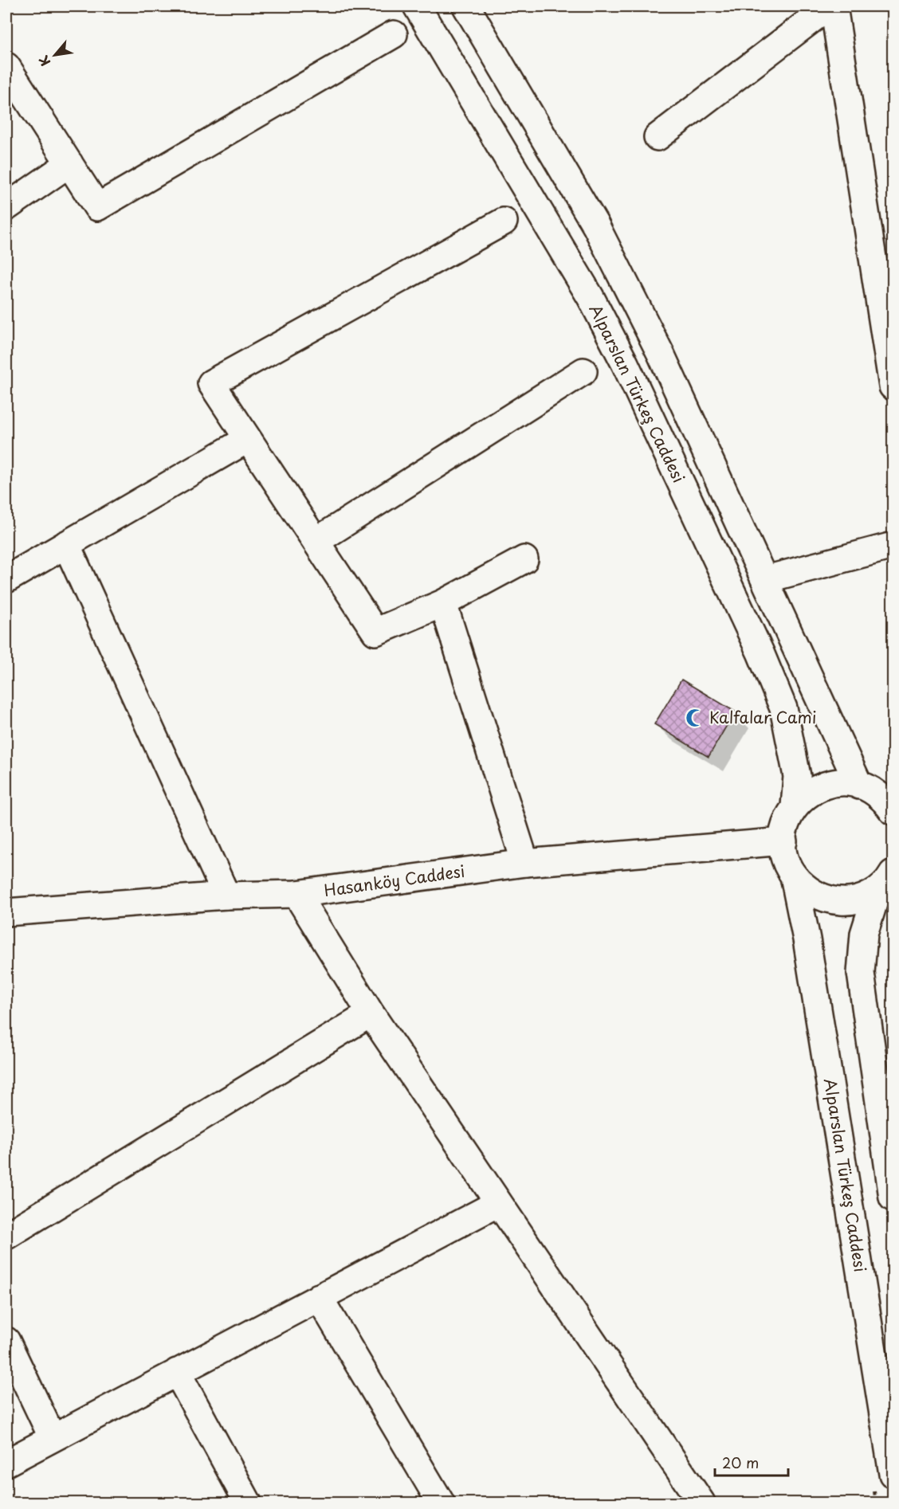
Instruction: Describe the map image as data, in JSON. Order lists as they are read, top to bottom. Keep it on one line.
{"streets":{"street":["Alparslan Türkeş Caddesi","Hasanköy Caddesi"]},"crossings":[["Alparslan Türkeş Caddesi","Hasanköy Caddesi"]],"places":{"mosque":["Kalfalar Cami"]},"scale_bar":"20 m","north":"bottom left"}
